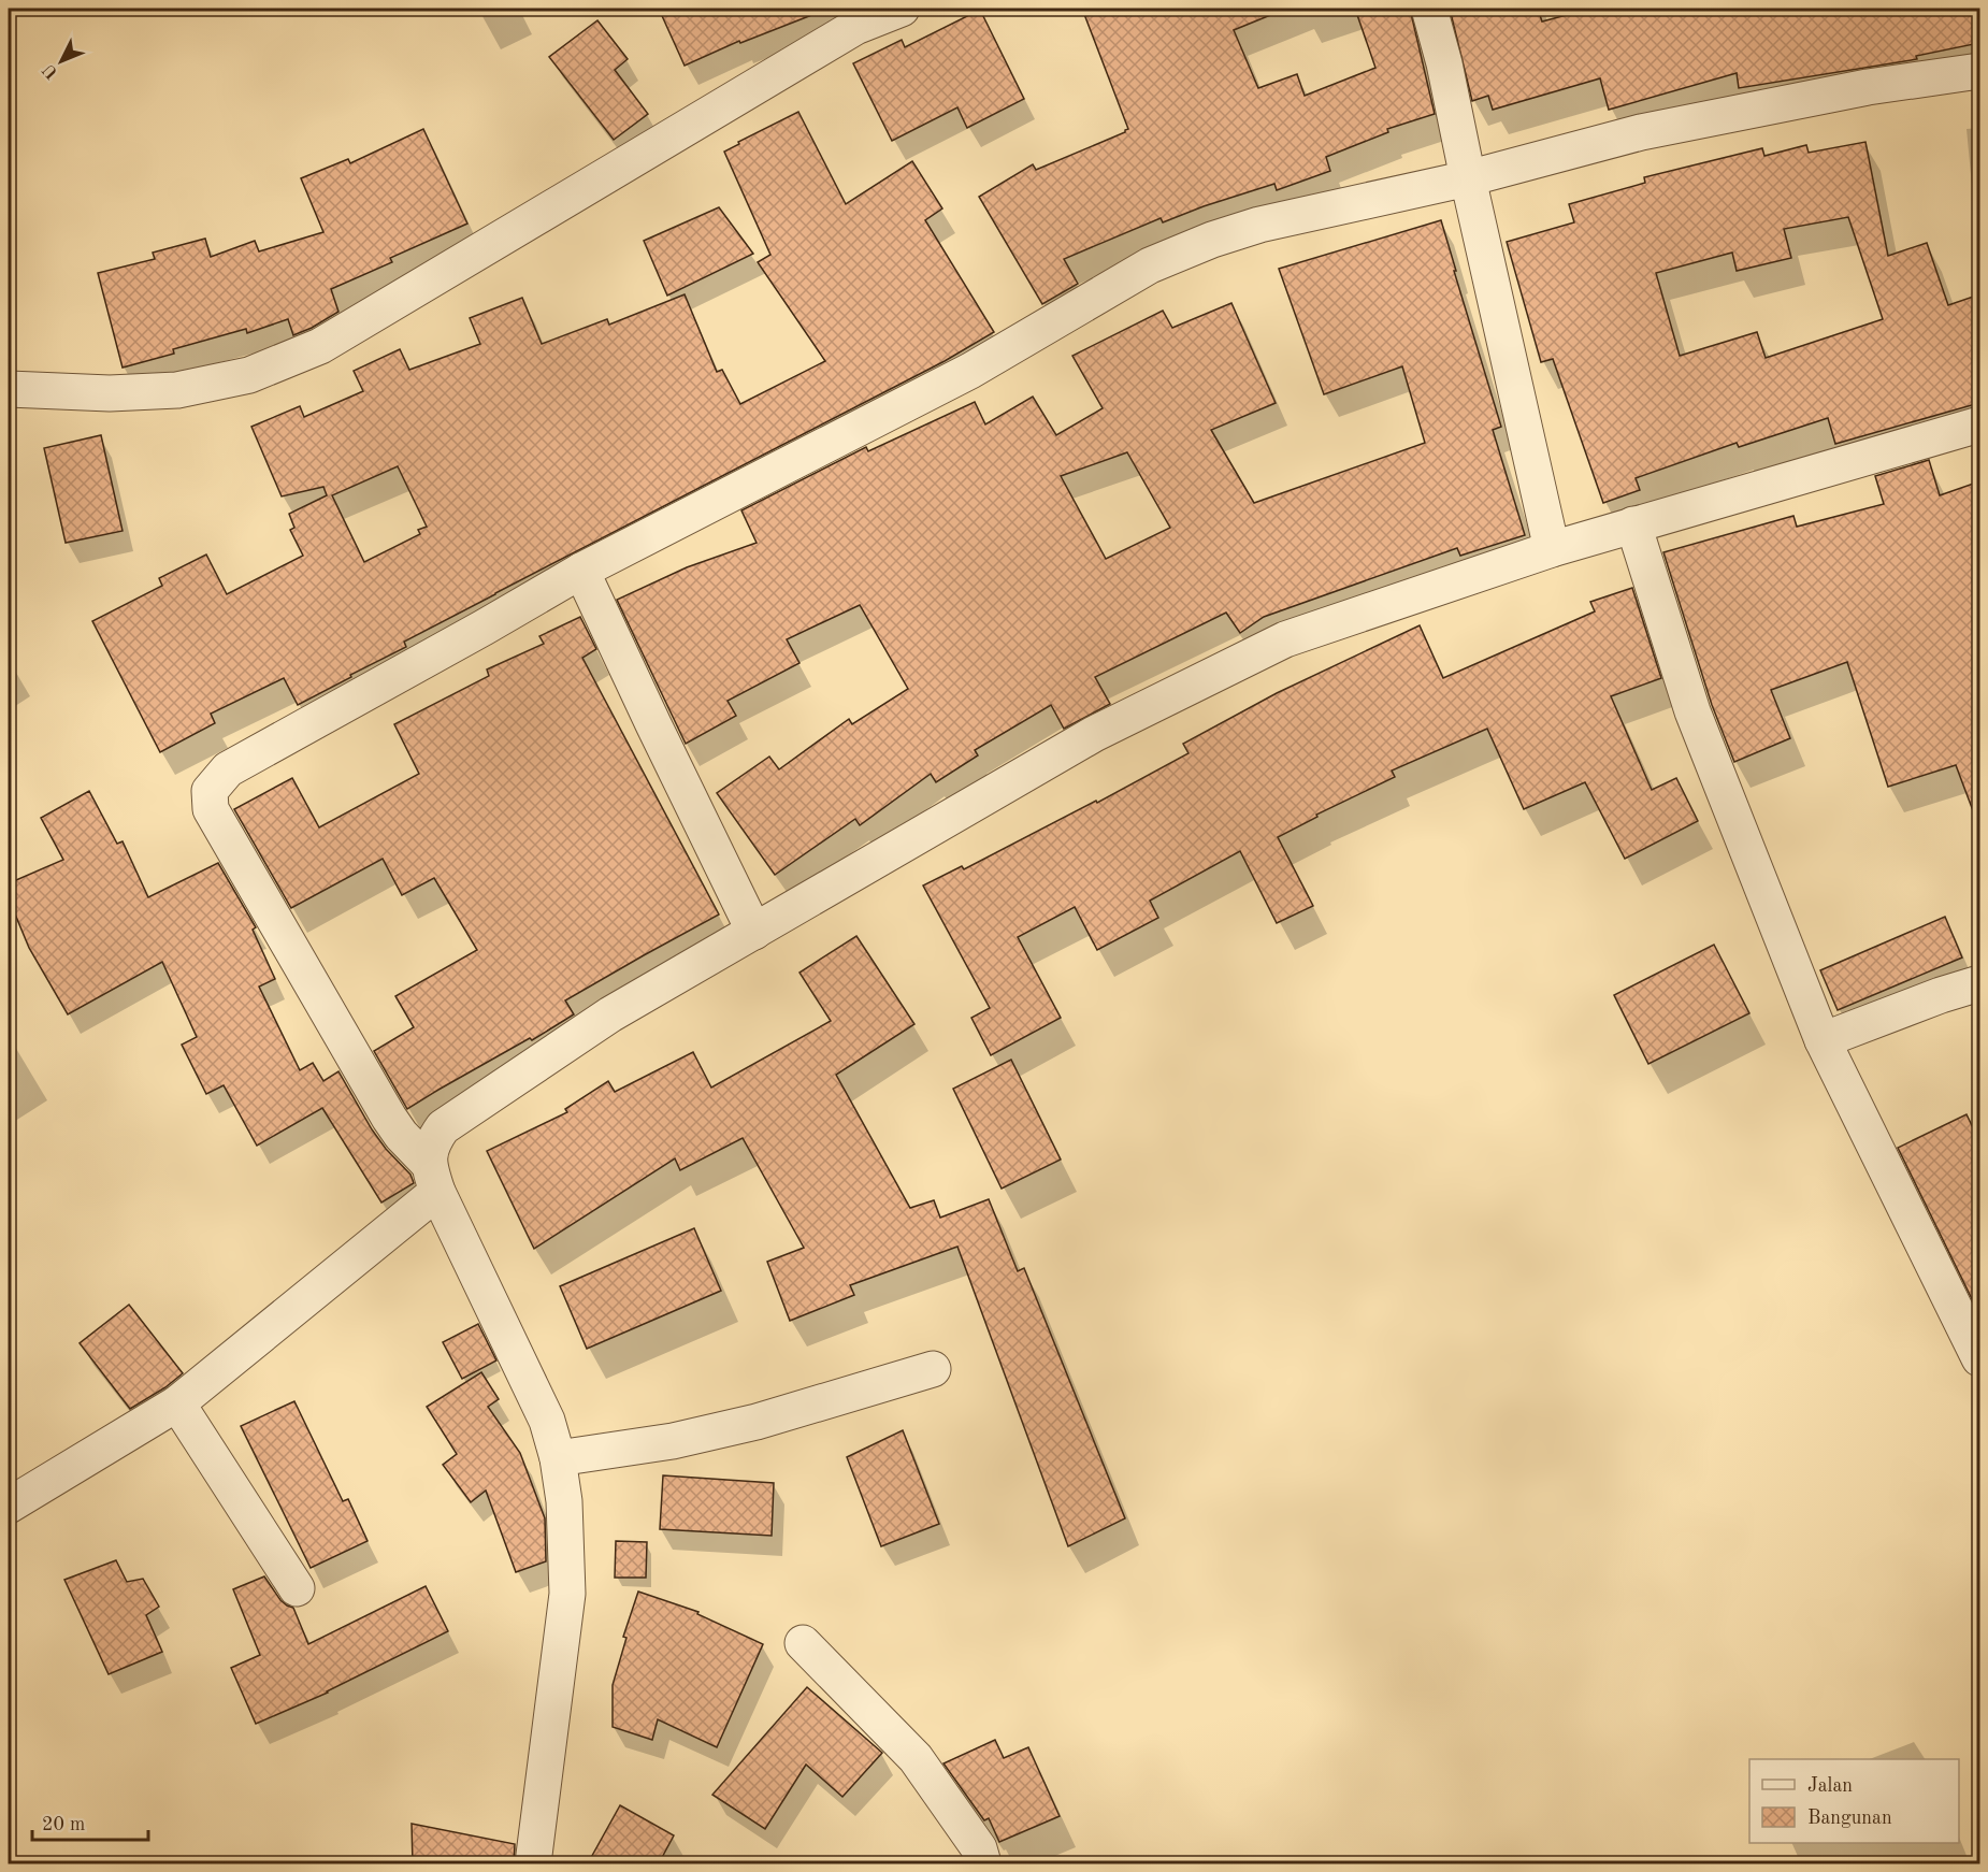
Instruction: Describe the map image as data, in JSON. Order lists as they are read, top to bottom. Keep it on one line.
{"legend":["Jalan","Bangunan"],"scale_bar":"20 m","north":"bottom left"}
